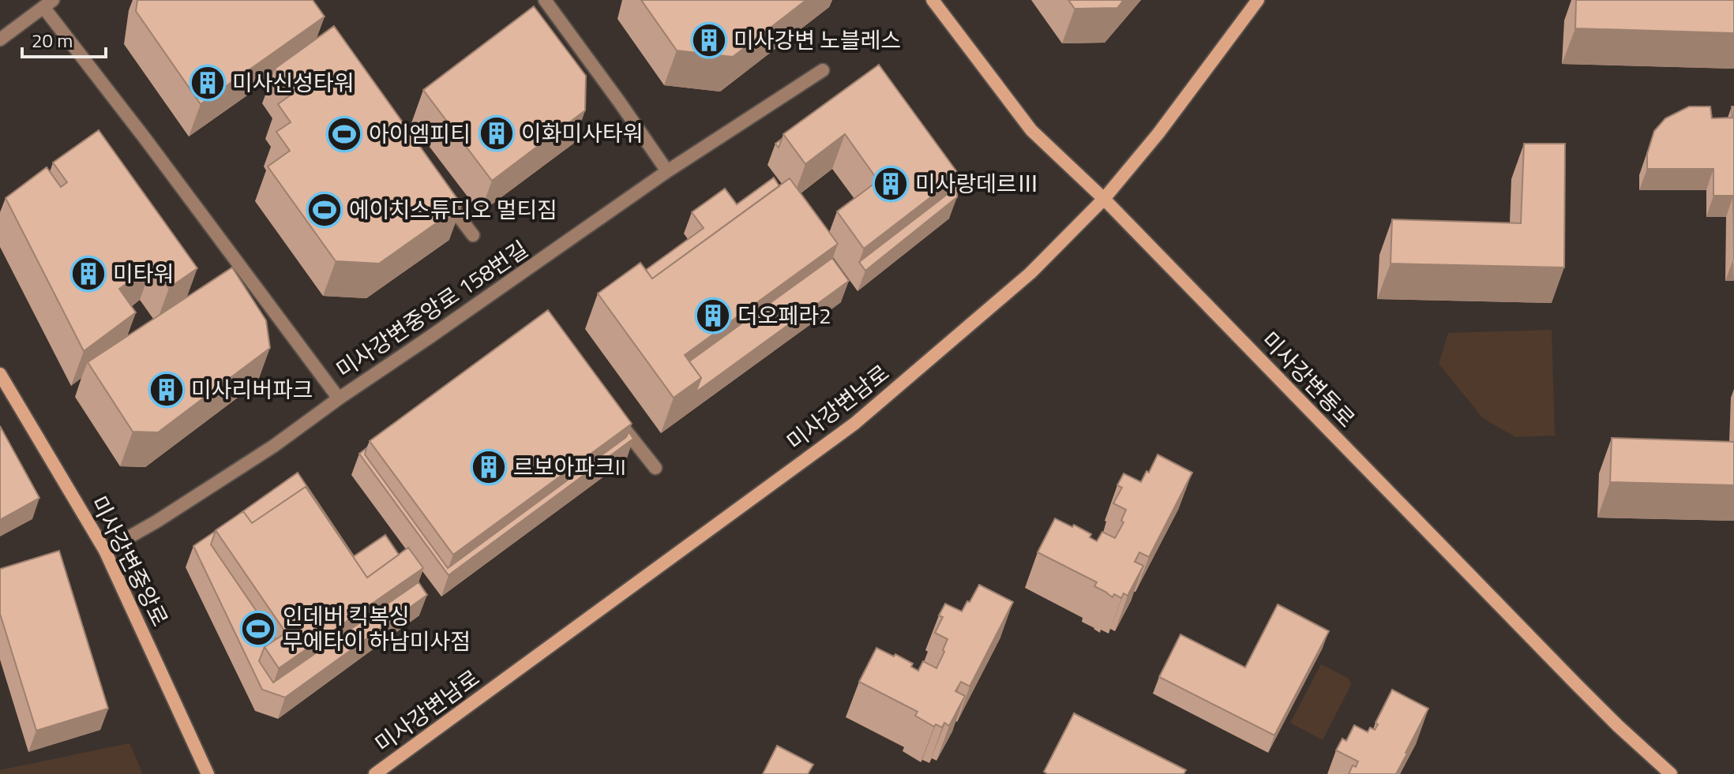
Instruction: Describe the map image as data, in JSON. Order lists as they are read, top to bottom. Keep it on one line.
{"streets":{"main road":["미사강변동로","미사강변남로","미사강변중앙로"],"street":["미사강변중앙로 158번길"]},"crossings":[["미사강변중앙로 158번길","미사강변중앙로"],["미사강변동로","미사강변남로"]],"places":{"building":["미사강변 노블레스","미사신성타워","이화미사타워","미사랑데르Ⅲ","미타워","더오페라2","미사리버파크","르보아파크II"],"sports":["아이엠피티","에이치스튜디오 멀티짐","인데버 킥복싱 무에타이 하남미사점"]},"scale_bar":"20 m"}
